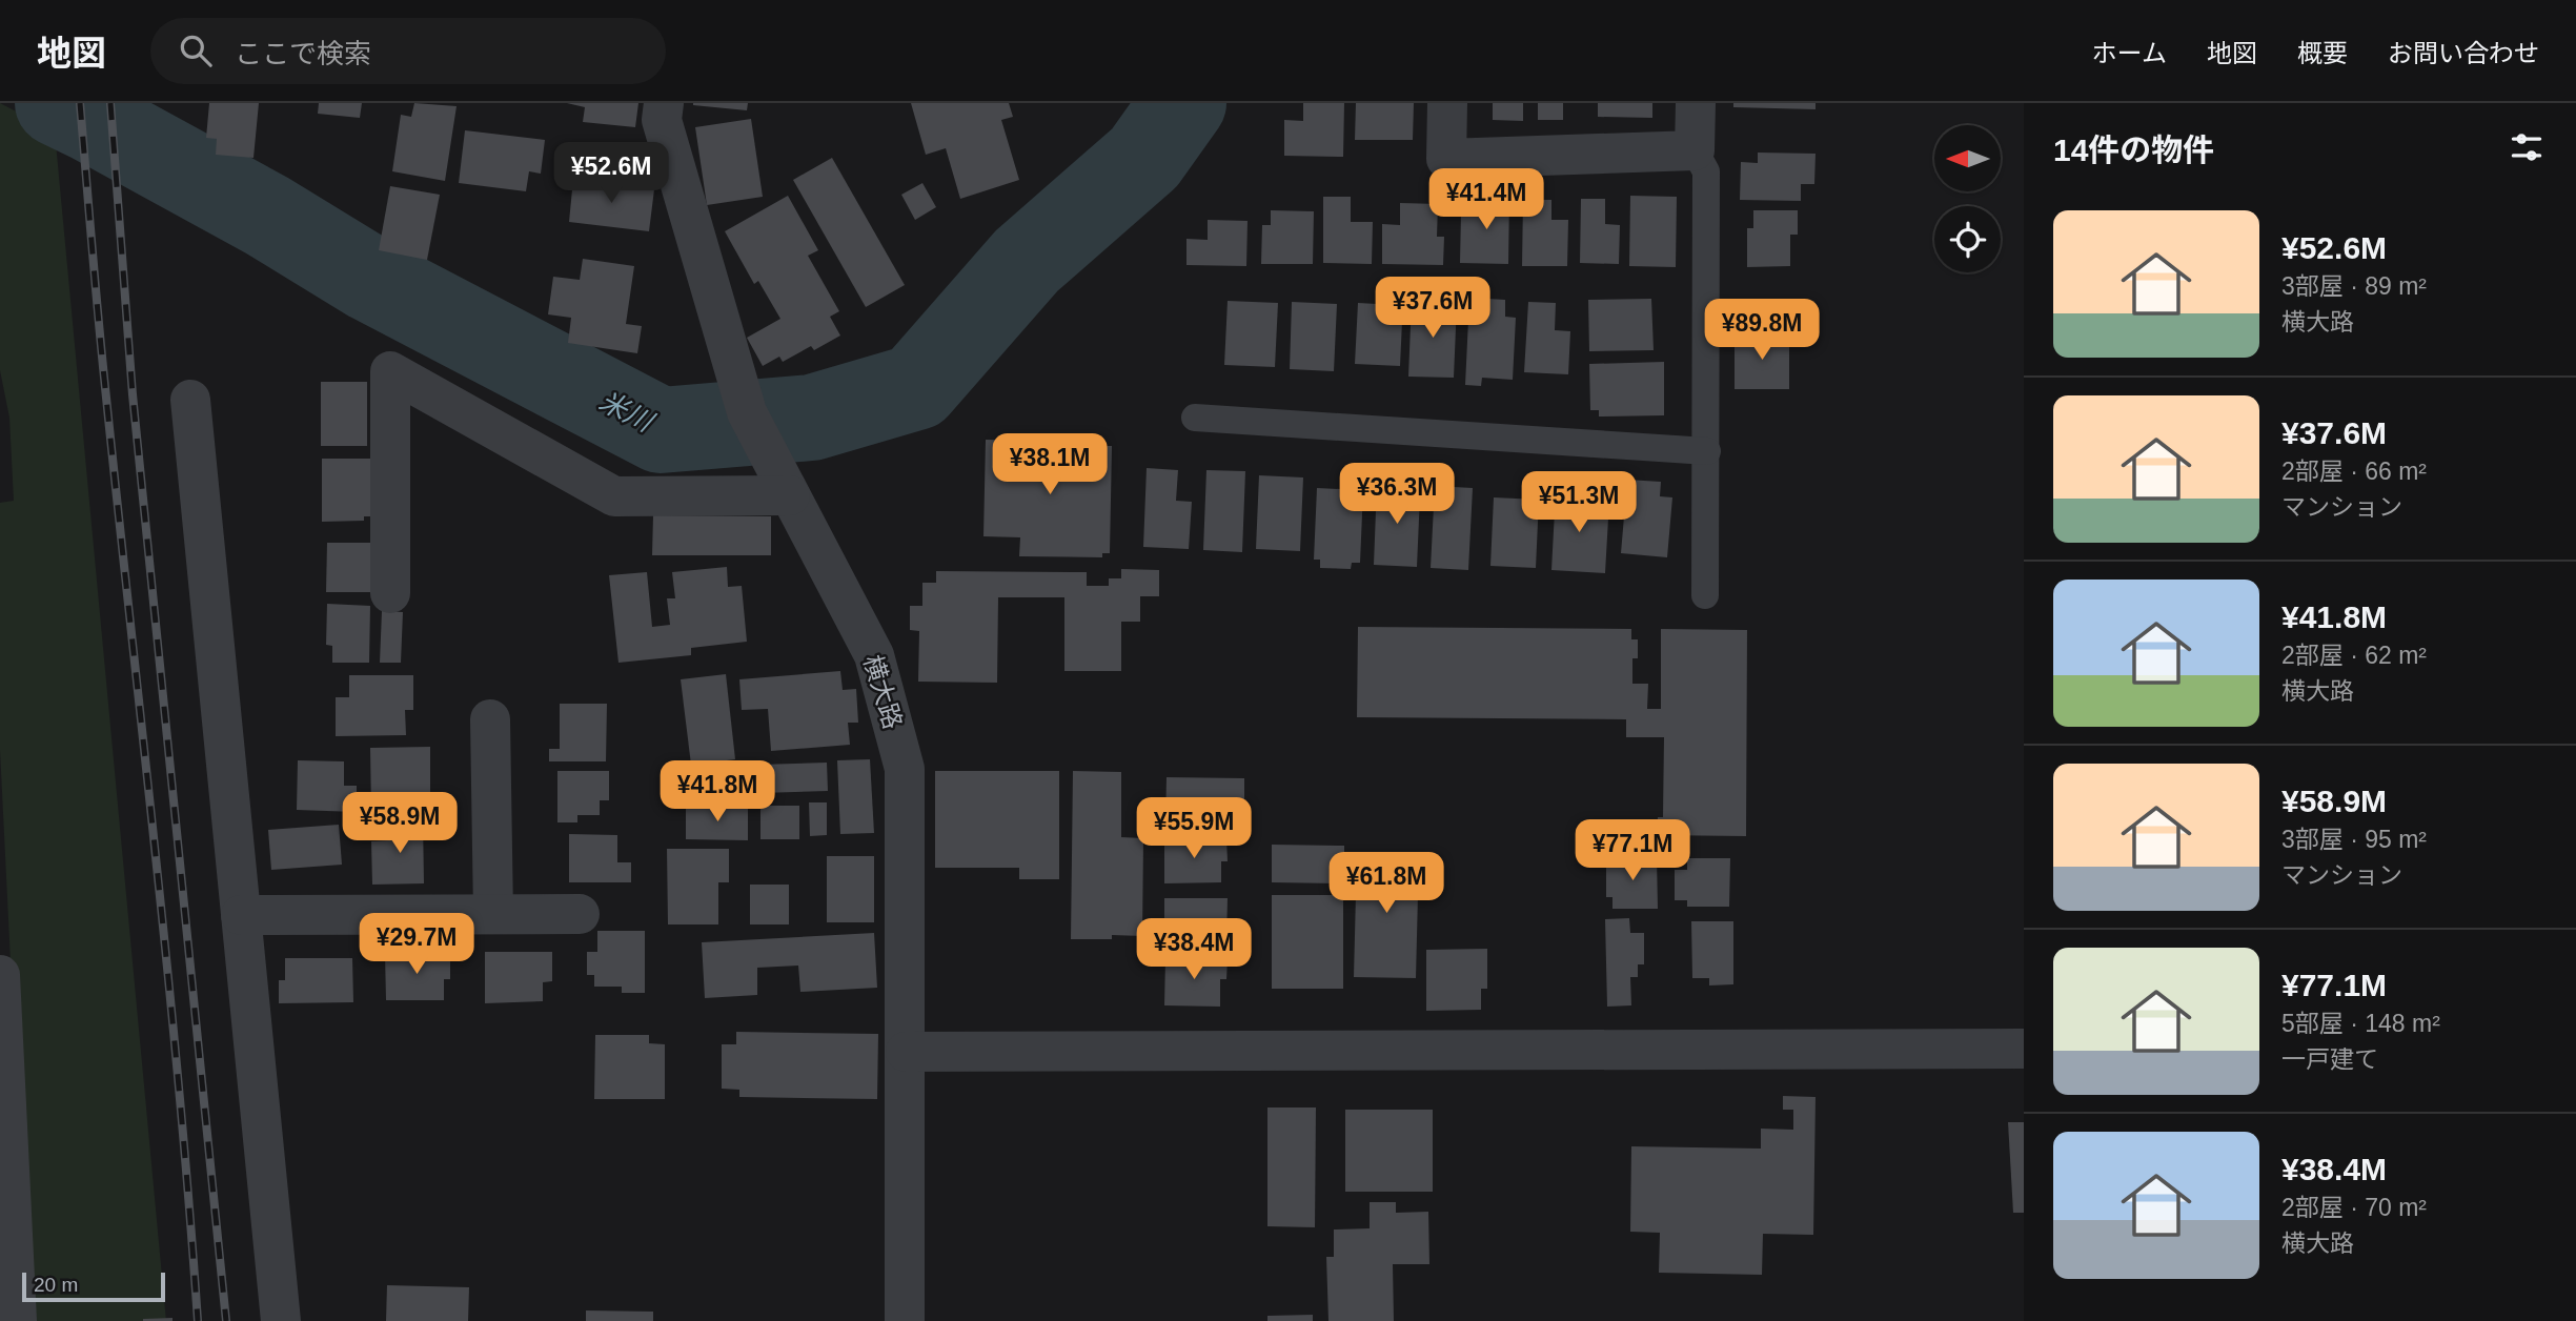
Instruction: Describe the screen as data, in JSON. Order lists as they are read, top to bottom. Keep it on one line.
{"streets":{"street":["横大路"]},"water":["米川"],"scale_bar":"20 m","north":"left","page":{"header":"地図","search":"ここで検索","nav":["ホーム","地図","概要","お問い合わせ"],"heading":"14件の物件","price":["¥52.6M","¥41.4M","¥37.6M","¥89.8M","¥38.1M","¥36.3M","¥51.3M","¥41.8M","¥58.9M","¥55.9M","¥77.1M","¥61.8M","¥29.7M","¥38.4M"],"list":[{"name":"¥52.6M","note":"3部屋 · 89 m² · 横大路"},{"name":"¥37.6M","note":"2部屋 · 66 m² · マンション"},{"name":"¥41.8M","note":"2部屋 · 62 m² · 横大路"},{"name":"¥58.9M","note":"3部屋 · 95 m² · マンション"},{"name":"¥77.1M","note":"5部屋 · 148 m² · 一戸建て"},{"name":"¥38.4M","note":"2部屋 · 70 m² · 横大路"}],"scale":"20 m"}}
